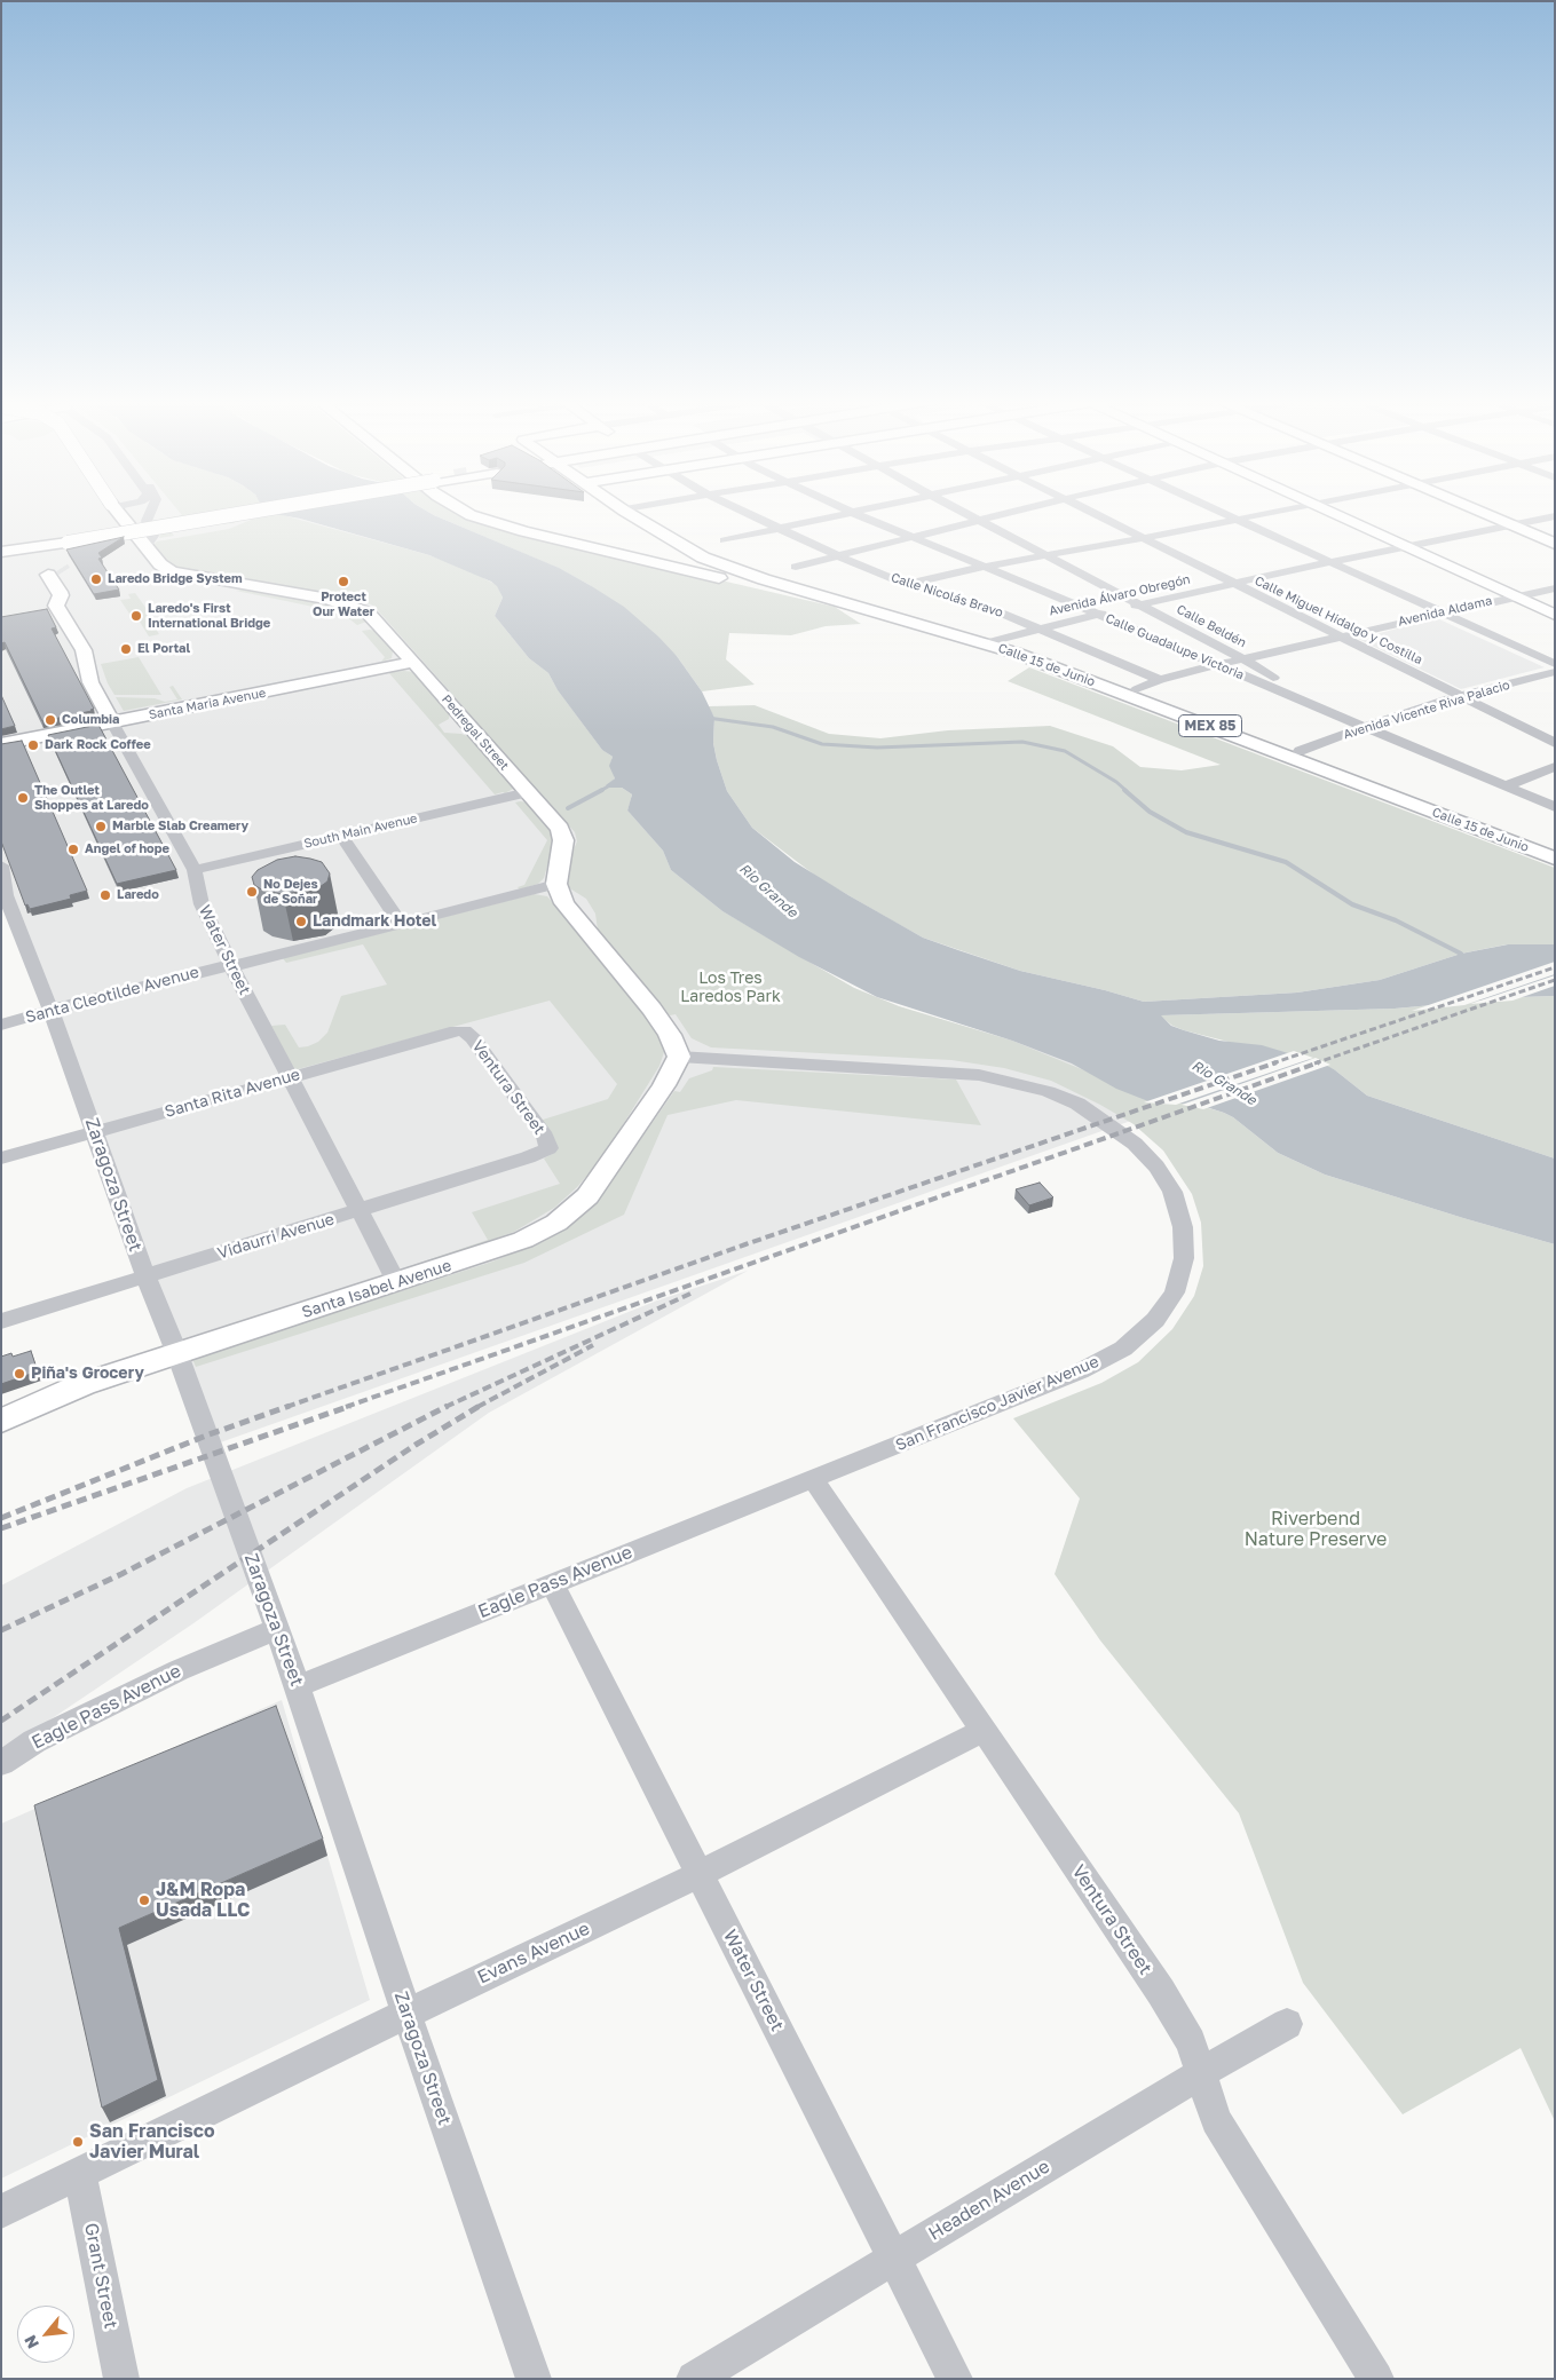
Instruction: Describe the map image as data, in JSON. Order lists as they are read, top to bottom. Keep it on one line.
{"streets":{"main road":["Calle 15 de Junio","Santa Maria Avenue","MEX 85","Pedregal Street","Water Street","Santa Isabel Avenue"],"street":["Calle Nicolás Bravo","Avenida Álvaro Obregón","Avenida Aldama","Calle Miguel Hidalgo y Costilla","Calle Beldén","Calle Guadalupe Victoria","Avenida Vicente Riva Palacio","South Main Avenue","Santa Cleotilde Avenue","Ventura Street","Santa Rita Avenue","Zaragoza Street","Vidaurri Avenue","San Francisco Javier Avenue","Eagle Pass Avenue","Evans Avenue","Headen Avenue","Grant Street"]},"crossings":[["Calle Nicolás Bravo","Avenida Álvaro Obregón"],["Calle Nicolás Bravo","Avenida Aldama"],["Avenida Álvaro Obregón","Calle Miguel Hidalgo y Costilla"],["Avenida Álvaro Obregón","Calle Beldén"],["Avenida Álvaro Obregón","Calle Guadalupe Victoria"],["Avenida Álvaro Obregón","Calle 15 de Junio"],["Avenida Aldama","Calle Miguel Hidalgo y Costilla"],["Avenida Aldama","Calle Beldén"],["Avenida Aldama","Calle Guadalupe Victoria"],["Avenida Aldama","Calle 15 de Junio"],["Calle Miguel Hidalgo y Costilla","Avenida Vicente Riva Palacio"],["Calle Beldén","Calle Guadalupe Victoria"],["Calle Guadalupe Victoria","Avenida Vicente Riva Palacio"],["Calle 15 de Junio","Avenida Vicente Riva Palacio"],["Santa Maria Avenue","Pedregal Street"],["Santa Maria Avenue","Water Street"],["Pedregal Street","South Main Avenue"],["Pedregal Street","Santa Cleotilde Avenue"],["South Main Avenue","Water Street"],["Water Street","Santa Cleotilde Avenue"],["Water Street","Santa Rita Avenue"],["Water Street","Vidaurri Avenue"],["Water Street","Santa Isabel Avenue"],["Water Street","Eagle Pass Avenue"],["Water Street","Evans Avenue"],["Water Street","Headen Avenue"],["Santa Cleotilde Avenue","Zaragoza Street"],["Ventura Street","Santa Rita Avenue"],["Ventura Street","Vidaurri Avenue"],["Ventura Street","San Francisco Javier Avenue"],["Ventura Street","Eagle Pass Avenue"],["Ventura Street","Evans Avenue"],["Ventura Street","Headen Avenue"],["Santa Rita Avenue","Zaragoza Street"],["Zaragoza Street","Vidaurri Avenue"],["Zaragoza Street","Santa Isabel Avenue"],["Zaragoza Street","Eagle Pass Avenue"],["Zaragoza Street","Evans Avenue"],["Santa Isabel Avenue","San Francisco Javier Avenue"],["San Francisco Javier Avenue","Eagle Pass Avenue"],["Evans Avenue","Grant Street"]],"water":["Rio Grande"],"parks":["Los Tres Laredos Park","Riverbend Nature Preserve"],"places":["Laredo Bridge System","Protect Our Water","Laredo's First International Bridge","El Portal","Columbia","Dark Rock Coffee","The Outlet Shoppes at Laredo","Marble Slab Creamery","Angel of hope","No Dejes de Soñar","Laredo","Landmark Hotel","Piña's Grocery","J&M Ropa Usada LLC","San Francisco Javier Mural"],"north":"bottom left"}
